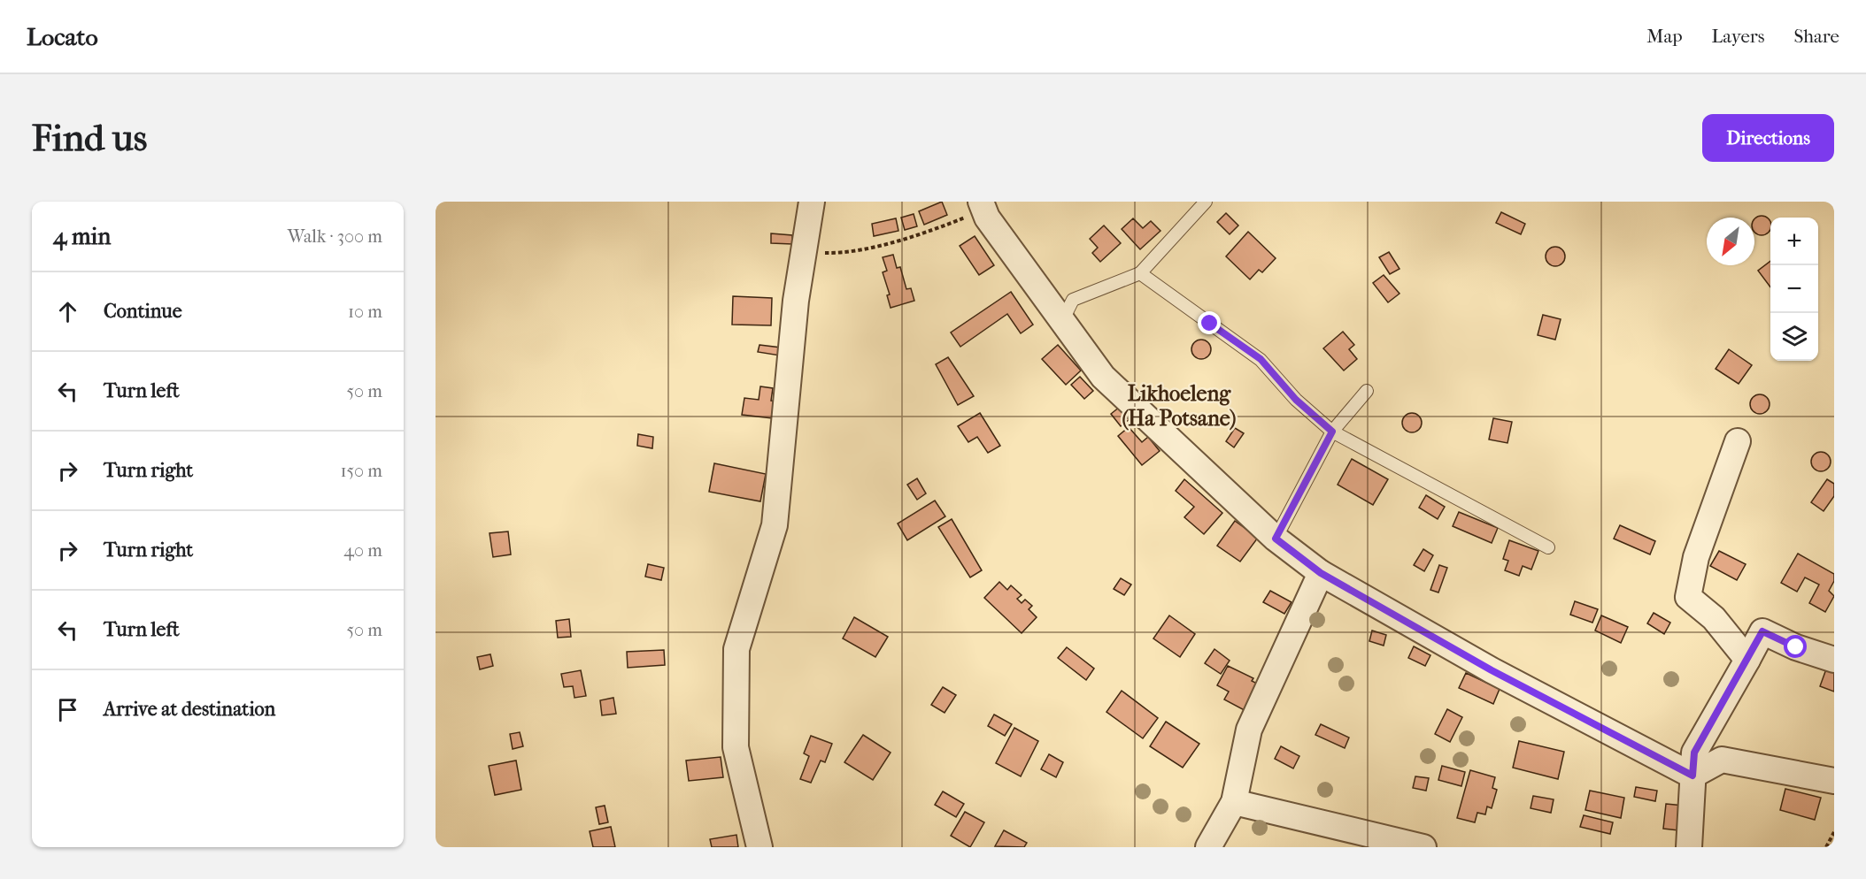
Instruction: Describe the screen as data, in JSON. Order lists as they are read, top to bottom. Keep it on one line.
{"districts":["Likhoeleng (Ha Potsane)"],"north":"bottom left","page":{"header":"Locato","nav":["Map","Layers","Share"],"buttons":"Directions","title":"Find us","heading":["4 min","Walk · 300 m"],"map_buttons":["+","−"],"list":[["Continue","10 m"],["Turn left","50 m"],["Turn right","150 m"],["Turn right","40 m"],["Turn left","50 m"],"Arrive at destination"]}}
